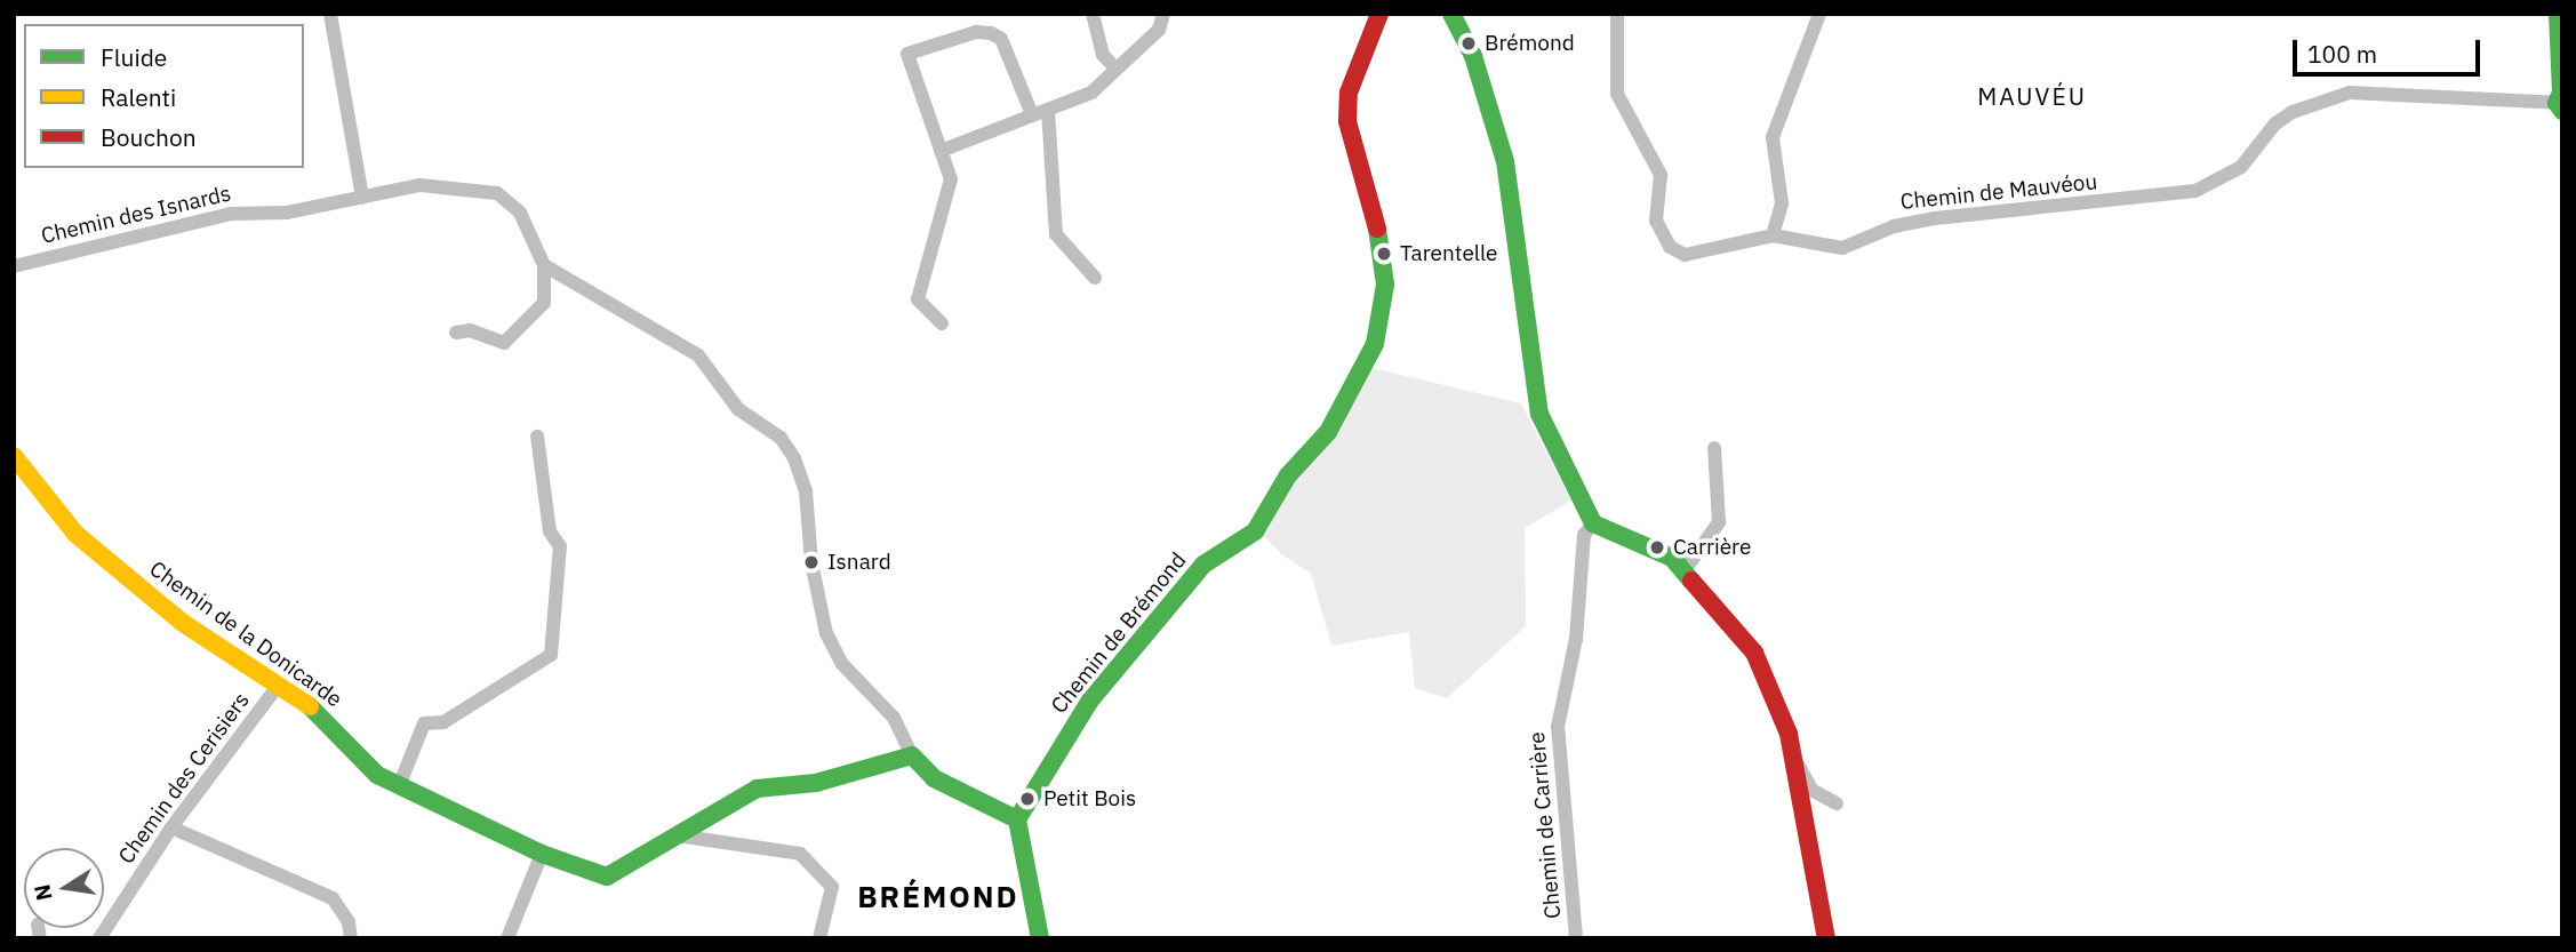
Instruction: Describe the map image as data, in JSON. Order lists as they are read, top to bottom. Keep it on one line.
{"streets":{"street":["Chemin de Mauvéou","Chemin des Isnards","Chemin de Brémond","Chemin de la Donicarde","Chemin des Cerisiers","Chemin de Carrière"]},"crossings":[["Chemin de la Donicarde","Chemin des Cerisiers"]],"districts":["MAUVÉU","BRÉMOND"],"places":["Brémond","Tarentelle","Carrière","Isnard","Petit Bois"],"legend":["Fluide","Ralenti","Bouchon"],"scale_bar":"100 m","north":"left"}
